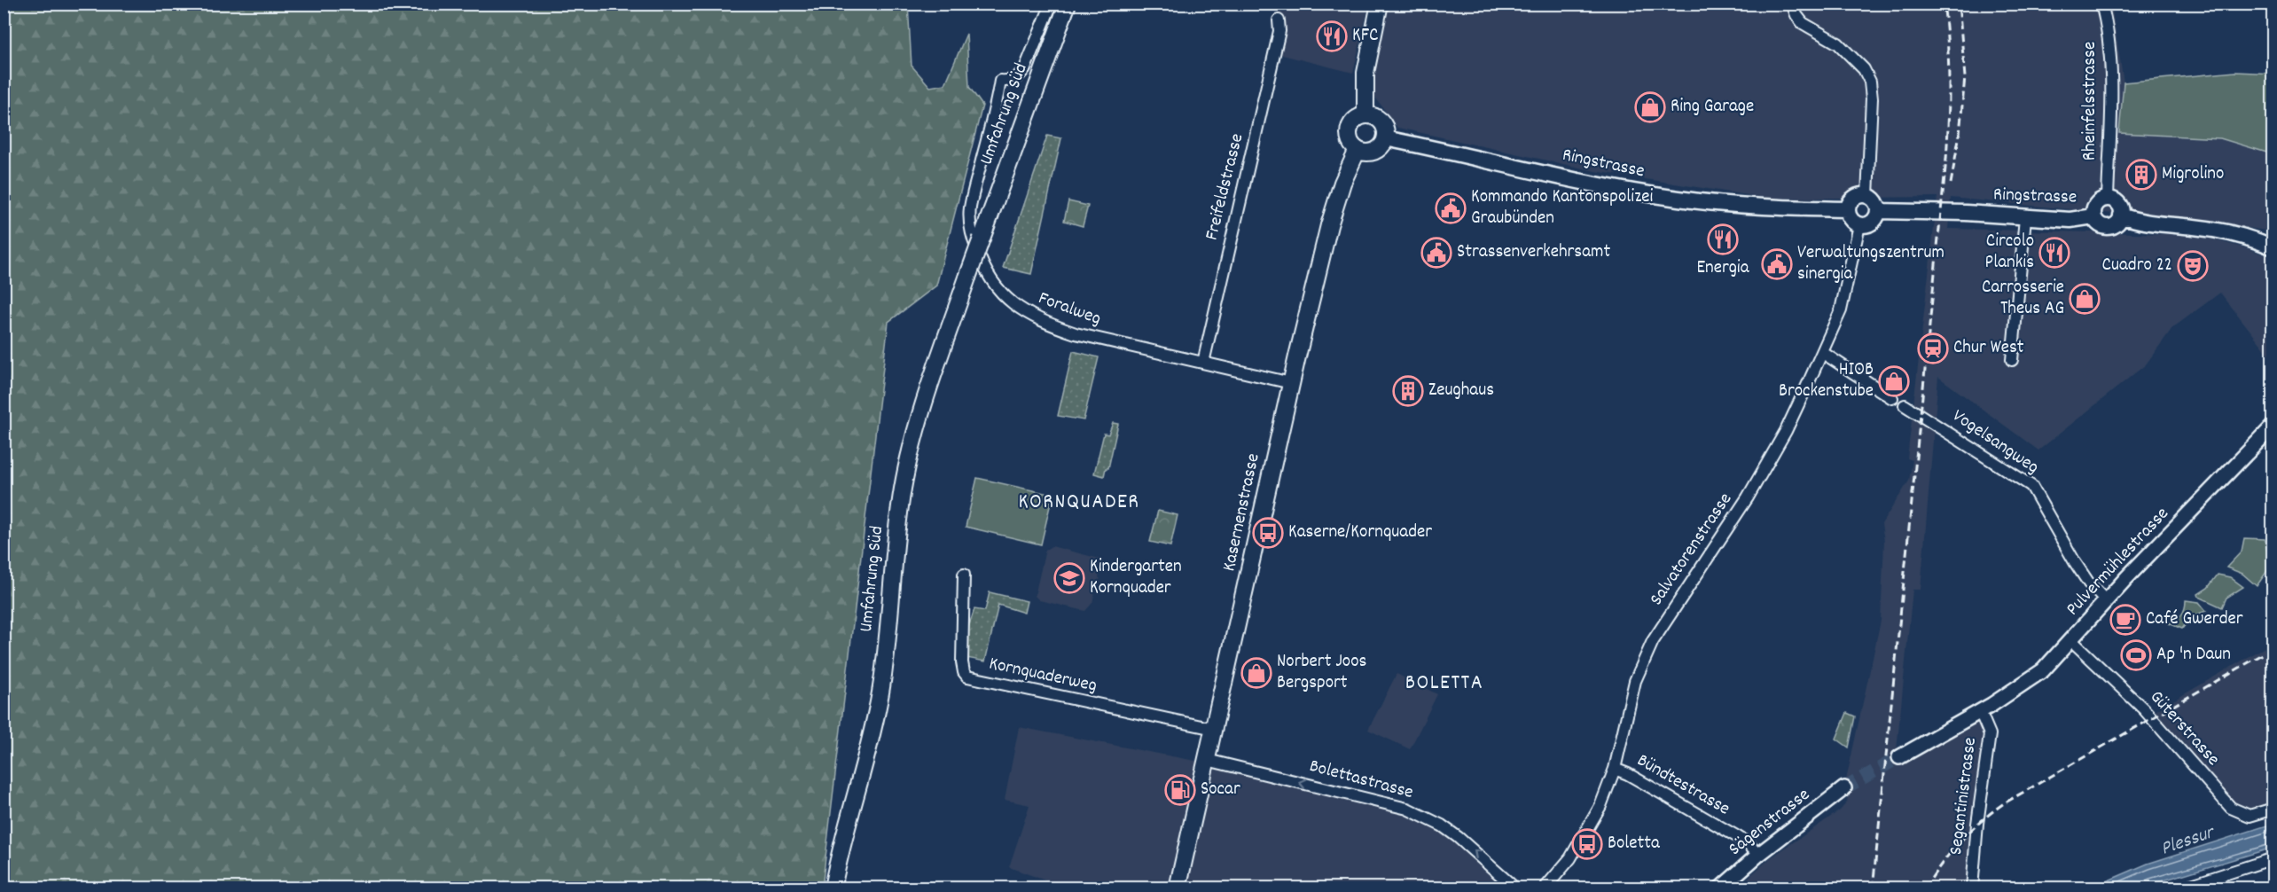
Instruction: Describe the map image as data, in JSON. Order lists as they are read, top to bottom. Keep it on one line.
{"streets":{"main road":["Umfahrung Süd","Ringstrasse","Kasernenstrasse"],"street":["Rheinfelsstrasse","Freifeldstrasse","Foralweg","Vogelsangweg","Salvatorenstrasse","Pulvermühlestrasse","Kornquaderweg","Güterstrasse","Bolettastrasse","Bündtestrasse","Segantinistrasse","Sägenstrasse"]},"crossings":[["Rheinfelsstrasse","Ringstrasse"],["Ringstrasse","Kasernenstrasse"],["Ringstrasse","Salvatorenstrasse"],["Freifeldstrasse","Foralweg"],["Foralweg","Kasernenstrasse"],["Vogelsangweg","Pulvermühlestrasse"],["Kasernenstrasse","Kornquaderweg"],["Kasernenstrasse","Bolettastrasse"],["Salvatorenstrasse","Bündtestrasse"],["Pulvermühlestrasse","Güterstrasse"],["Pulvermühlestrasse","Segantinistrasse"],["Bündtestrasse","Sägenstrasse"]],"one_way":["Bolettastrasse"],"districts":["KORNQUADER","BOLETTA"],"water":["Plessur"],"places":{"restaurant":["KFC","Energia","Circolo Plankis"],"shop":["Ring Garage","Carrosserie Theus AG","HIOB Brockenstube","Norbert Joos Bergsport"],"building":["Migrolino","Zeughaus"],"public building":["Kommando Kantonspolizei Graubünden","Strassenverkehrsamt","Verwaltungszentrum sinergia"],"theatre":["Cuadro 22"],"station":["Chur West"],"bus stop":["Kaserne/Kornquader","Boletta"],"school or university":["Kindergarten Kornquader"],"cafe":["Café Gwerder"],"sports":["Ap 'n Daun"],"fuel station":["Socar"]}}
